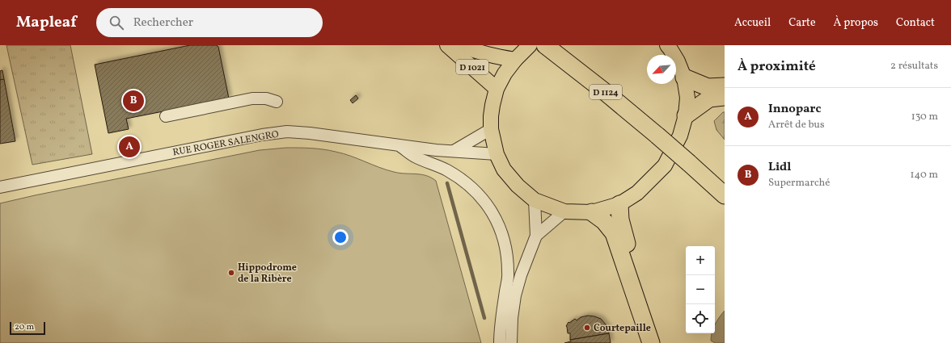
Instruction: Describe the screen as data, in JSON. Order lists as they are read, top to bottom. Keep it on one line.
{"streets":{"highway":["D 1124"],"main road":["D 1021"],"street":["RUE ROGER SALENGRO"]},"places":["Hippodrome de la Ribère","Courtepaille"],"scale_bar":"20 m","north":"bottom left","page":{"header":"Mapleaf","search":"Rechercher","nav":["Accueil","Carte","À propos","Contact"],"heading":["À proximité","2 résultats"],"list":[{"mark":"A","name":"Innoparc","note":"Arrêt de bus","value":"130 m"},{"mark":"B","name":"Lidl","note":"Supermarché","value":"140 m"}],"pins":["B","A"],"map_buttons":["+","−"],"scale":"20 m"}}
